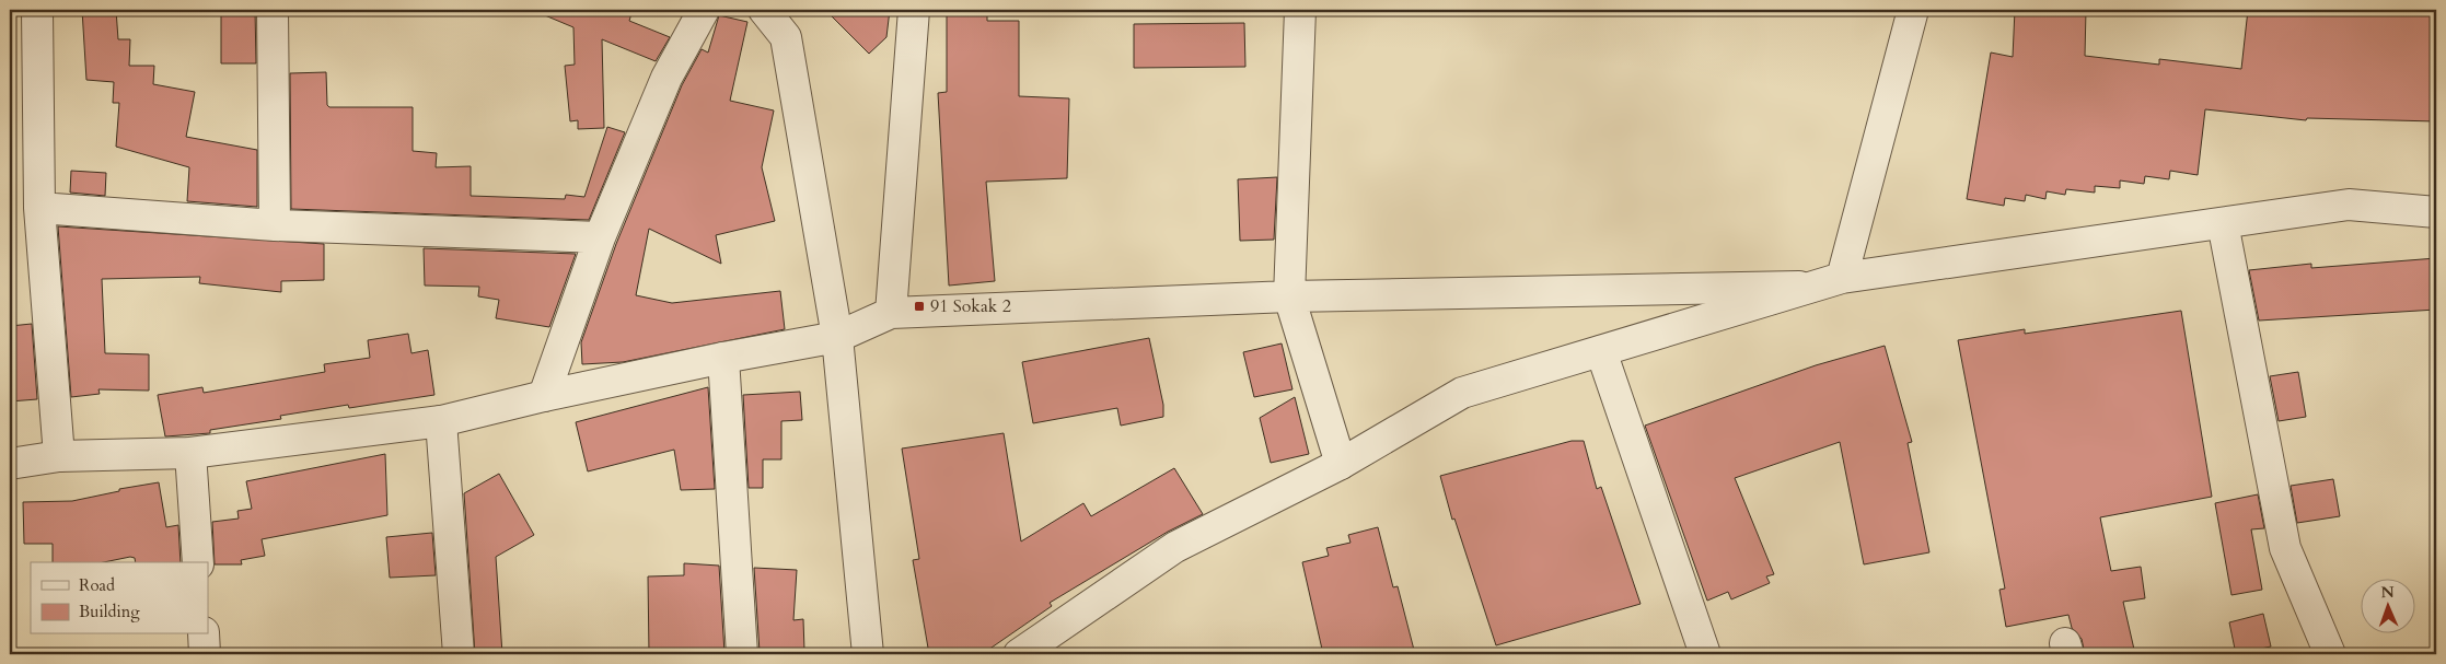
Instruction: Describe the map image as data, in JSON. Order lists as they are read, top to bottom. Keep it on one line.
{"places":{"transit":["91 Sokak 2"]},"legend":["Road","Building"],"north":"top"}
